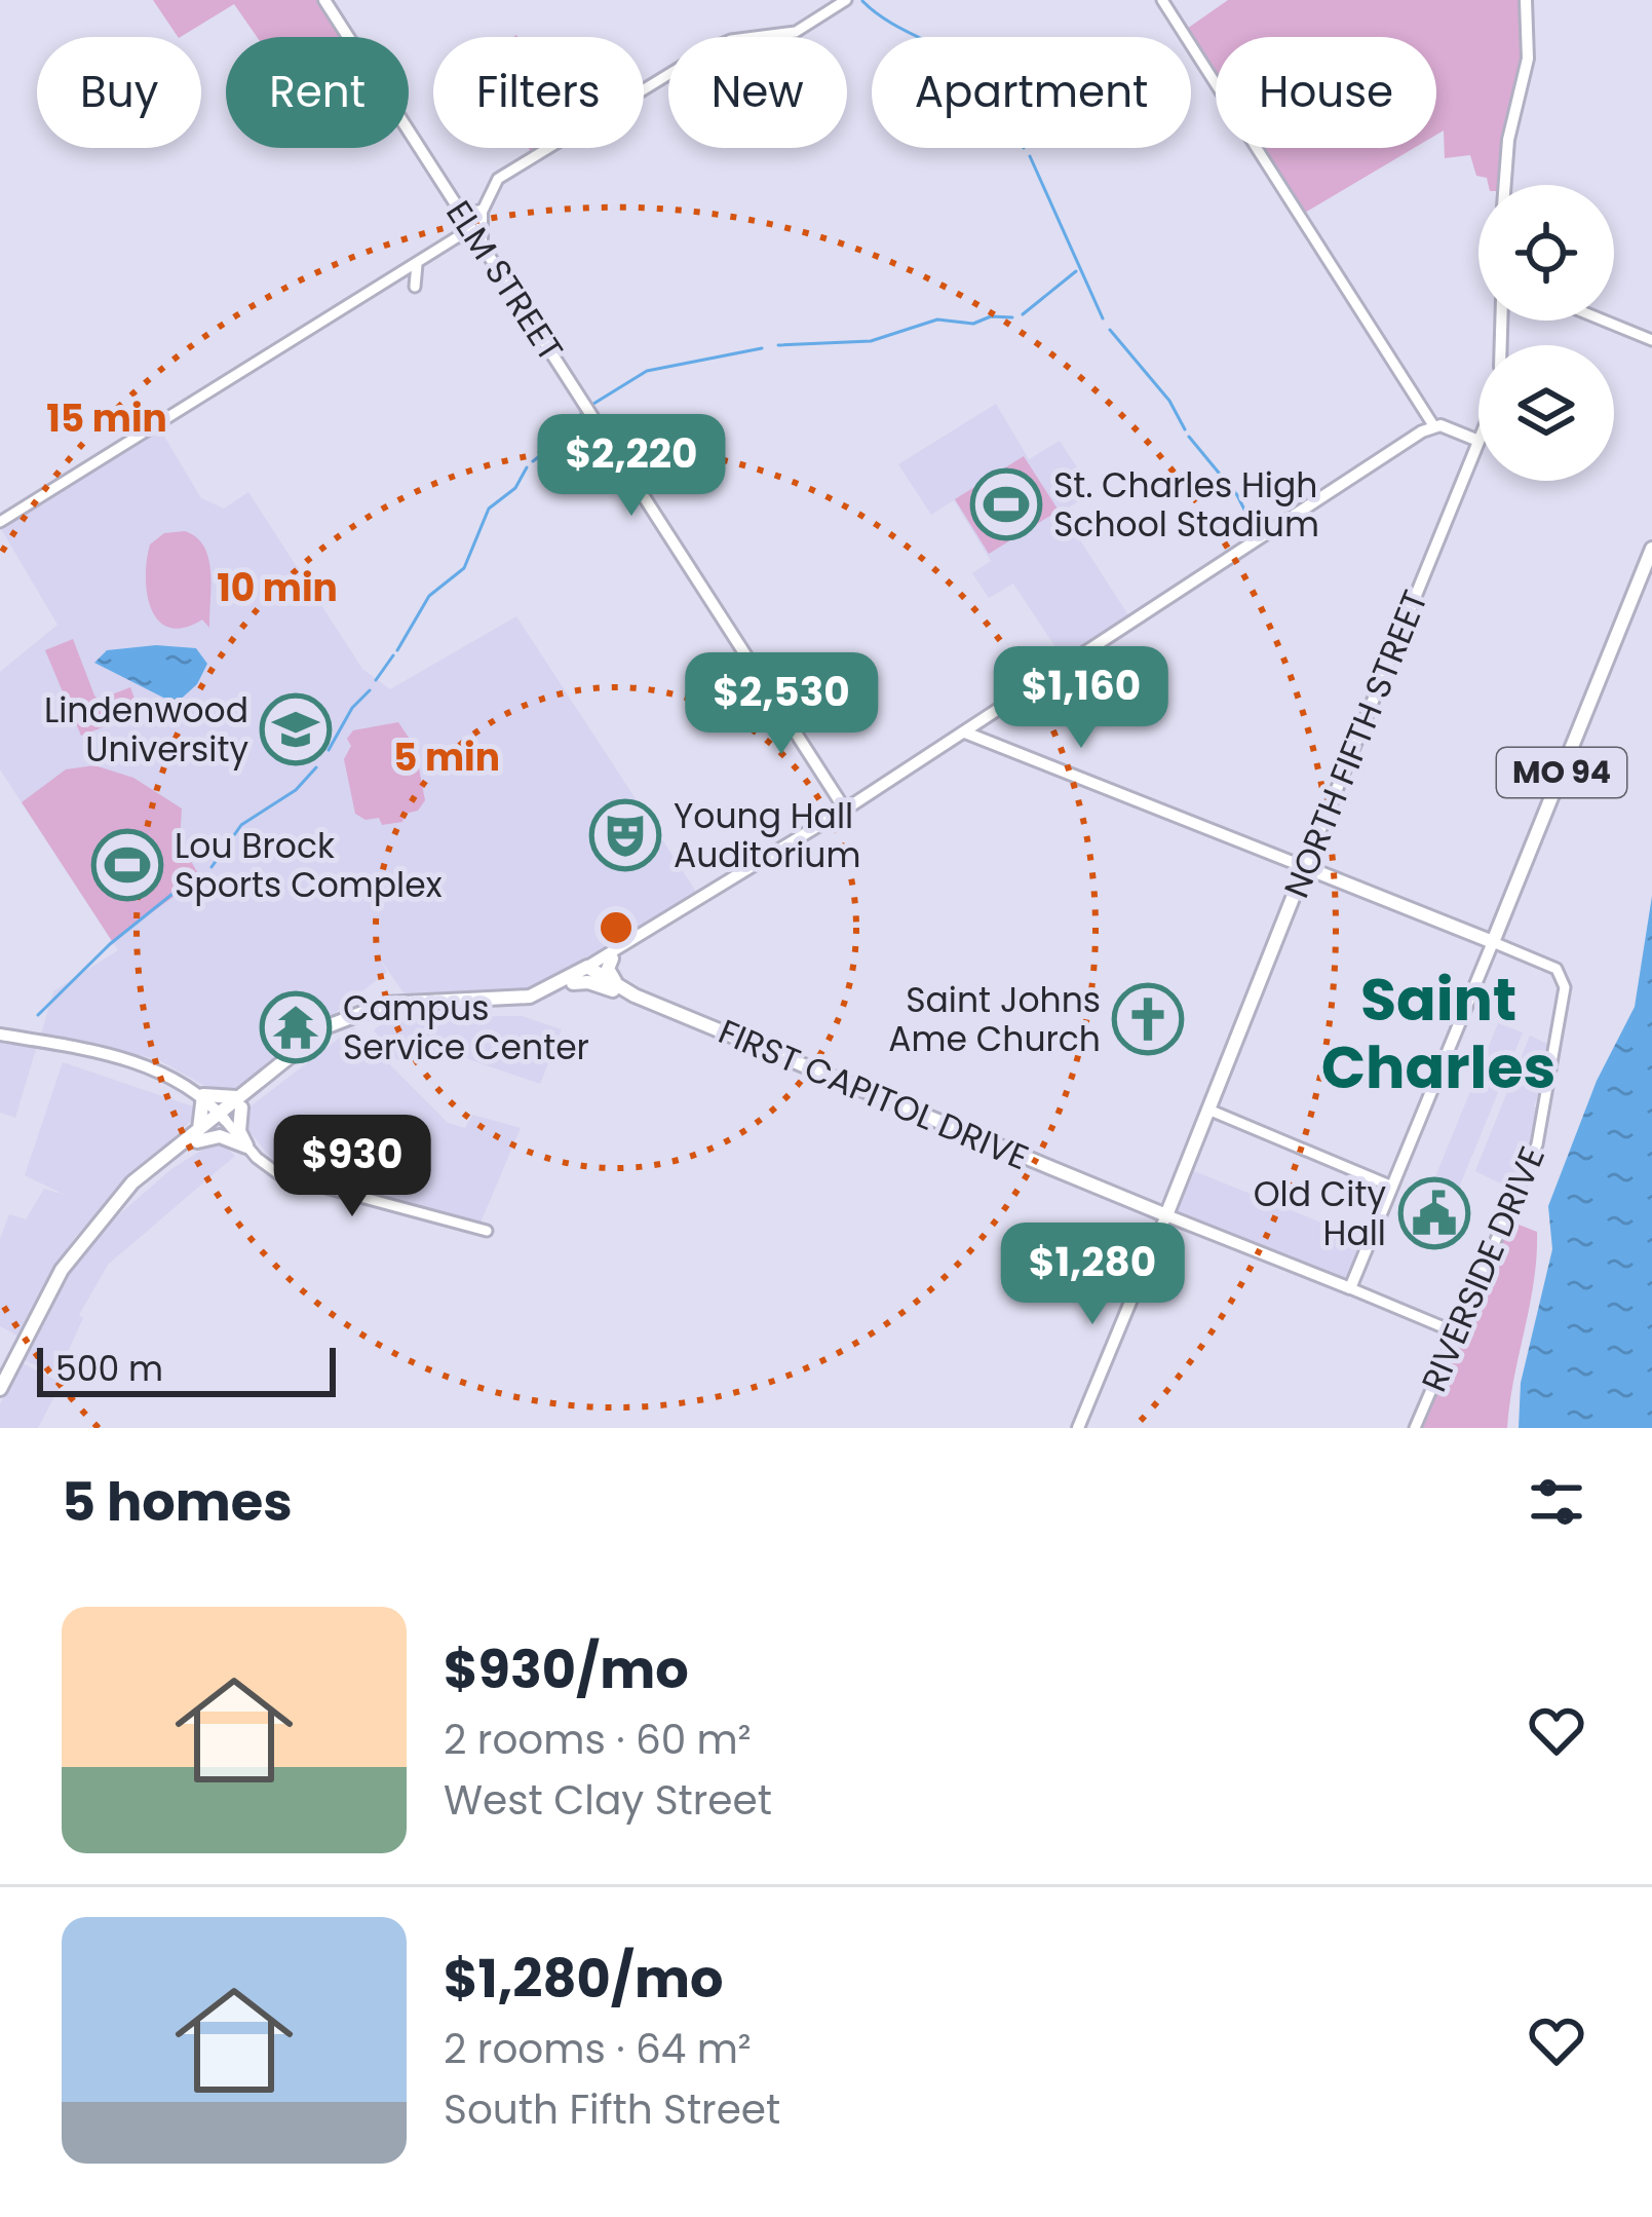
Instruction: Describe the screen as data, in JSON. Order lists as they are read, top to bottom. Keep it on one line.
{"streets":{"main road":["ELM STREET","NORTH FIFTH STREET","MO 94","FIRST CAPITOL DRIVE"],"street":["RIVERSIDE DRIVE"]},"crossings":[["NORTH FIFTH STREET","FIRST CAPITOL DRIVE"],["MO 94","RIVERSIDE DRIVE"],["FIRST CAPITOL DRIVE","RIVERSIDE DRIVE"]],"districts":["Saint Charles"],"places":{"sports":["St. Charles High School Stadium","Lou Brock Sports Complex"],"school or university":["Lindenwood University"],"theatre":["Young Hall Auditorium"],"church":["Saint Johns Ame Church"],"temple":["Campus Service Center"],"public building":["Old City Hall"]},"scale_bar":"500 m","page":{"chip":["Buy","Rent","Filters","New","Apartment","House"],"price":["$2,220","$1,160","$2,530","$930","$1,280"],"scale":"500 m","heading":"5 homes","list":[{"name":"$930/mo","note":"2 rooms · 60 m² · West Clay Street"},{"name":"$1,280/mo","note":"2 rooms · 64 m² · South Fifth Street"}]},"rings":["15 min","10 min","5 min"]}
